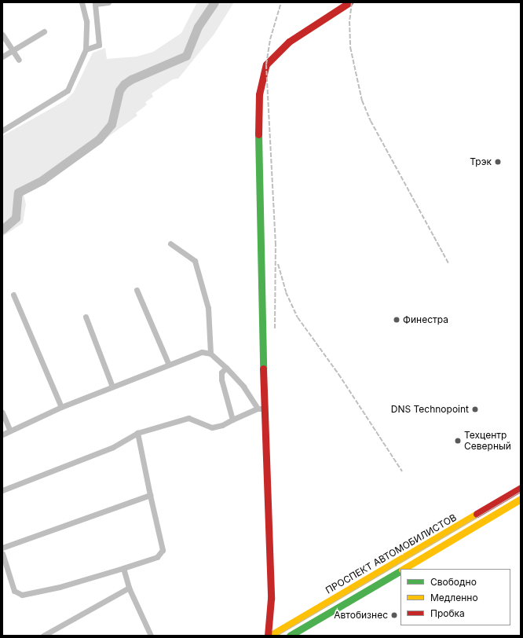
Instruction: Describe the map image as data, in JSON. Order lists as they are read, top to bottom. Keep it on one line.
{"streets":{"street":["ПРОСПЕКТ АВТОМОБИЛИСТОВ"]},"places":["Трэк","Финестра","DNS Technopoint","Техцентр Северный","Автобизнес"],"legend":["Свободно","Медленно","Пробка"]}
